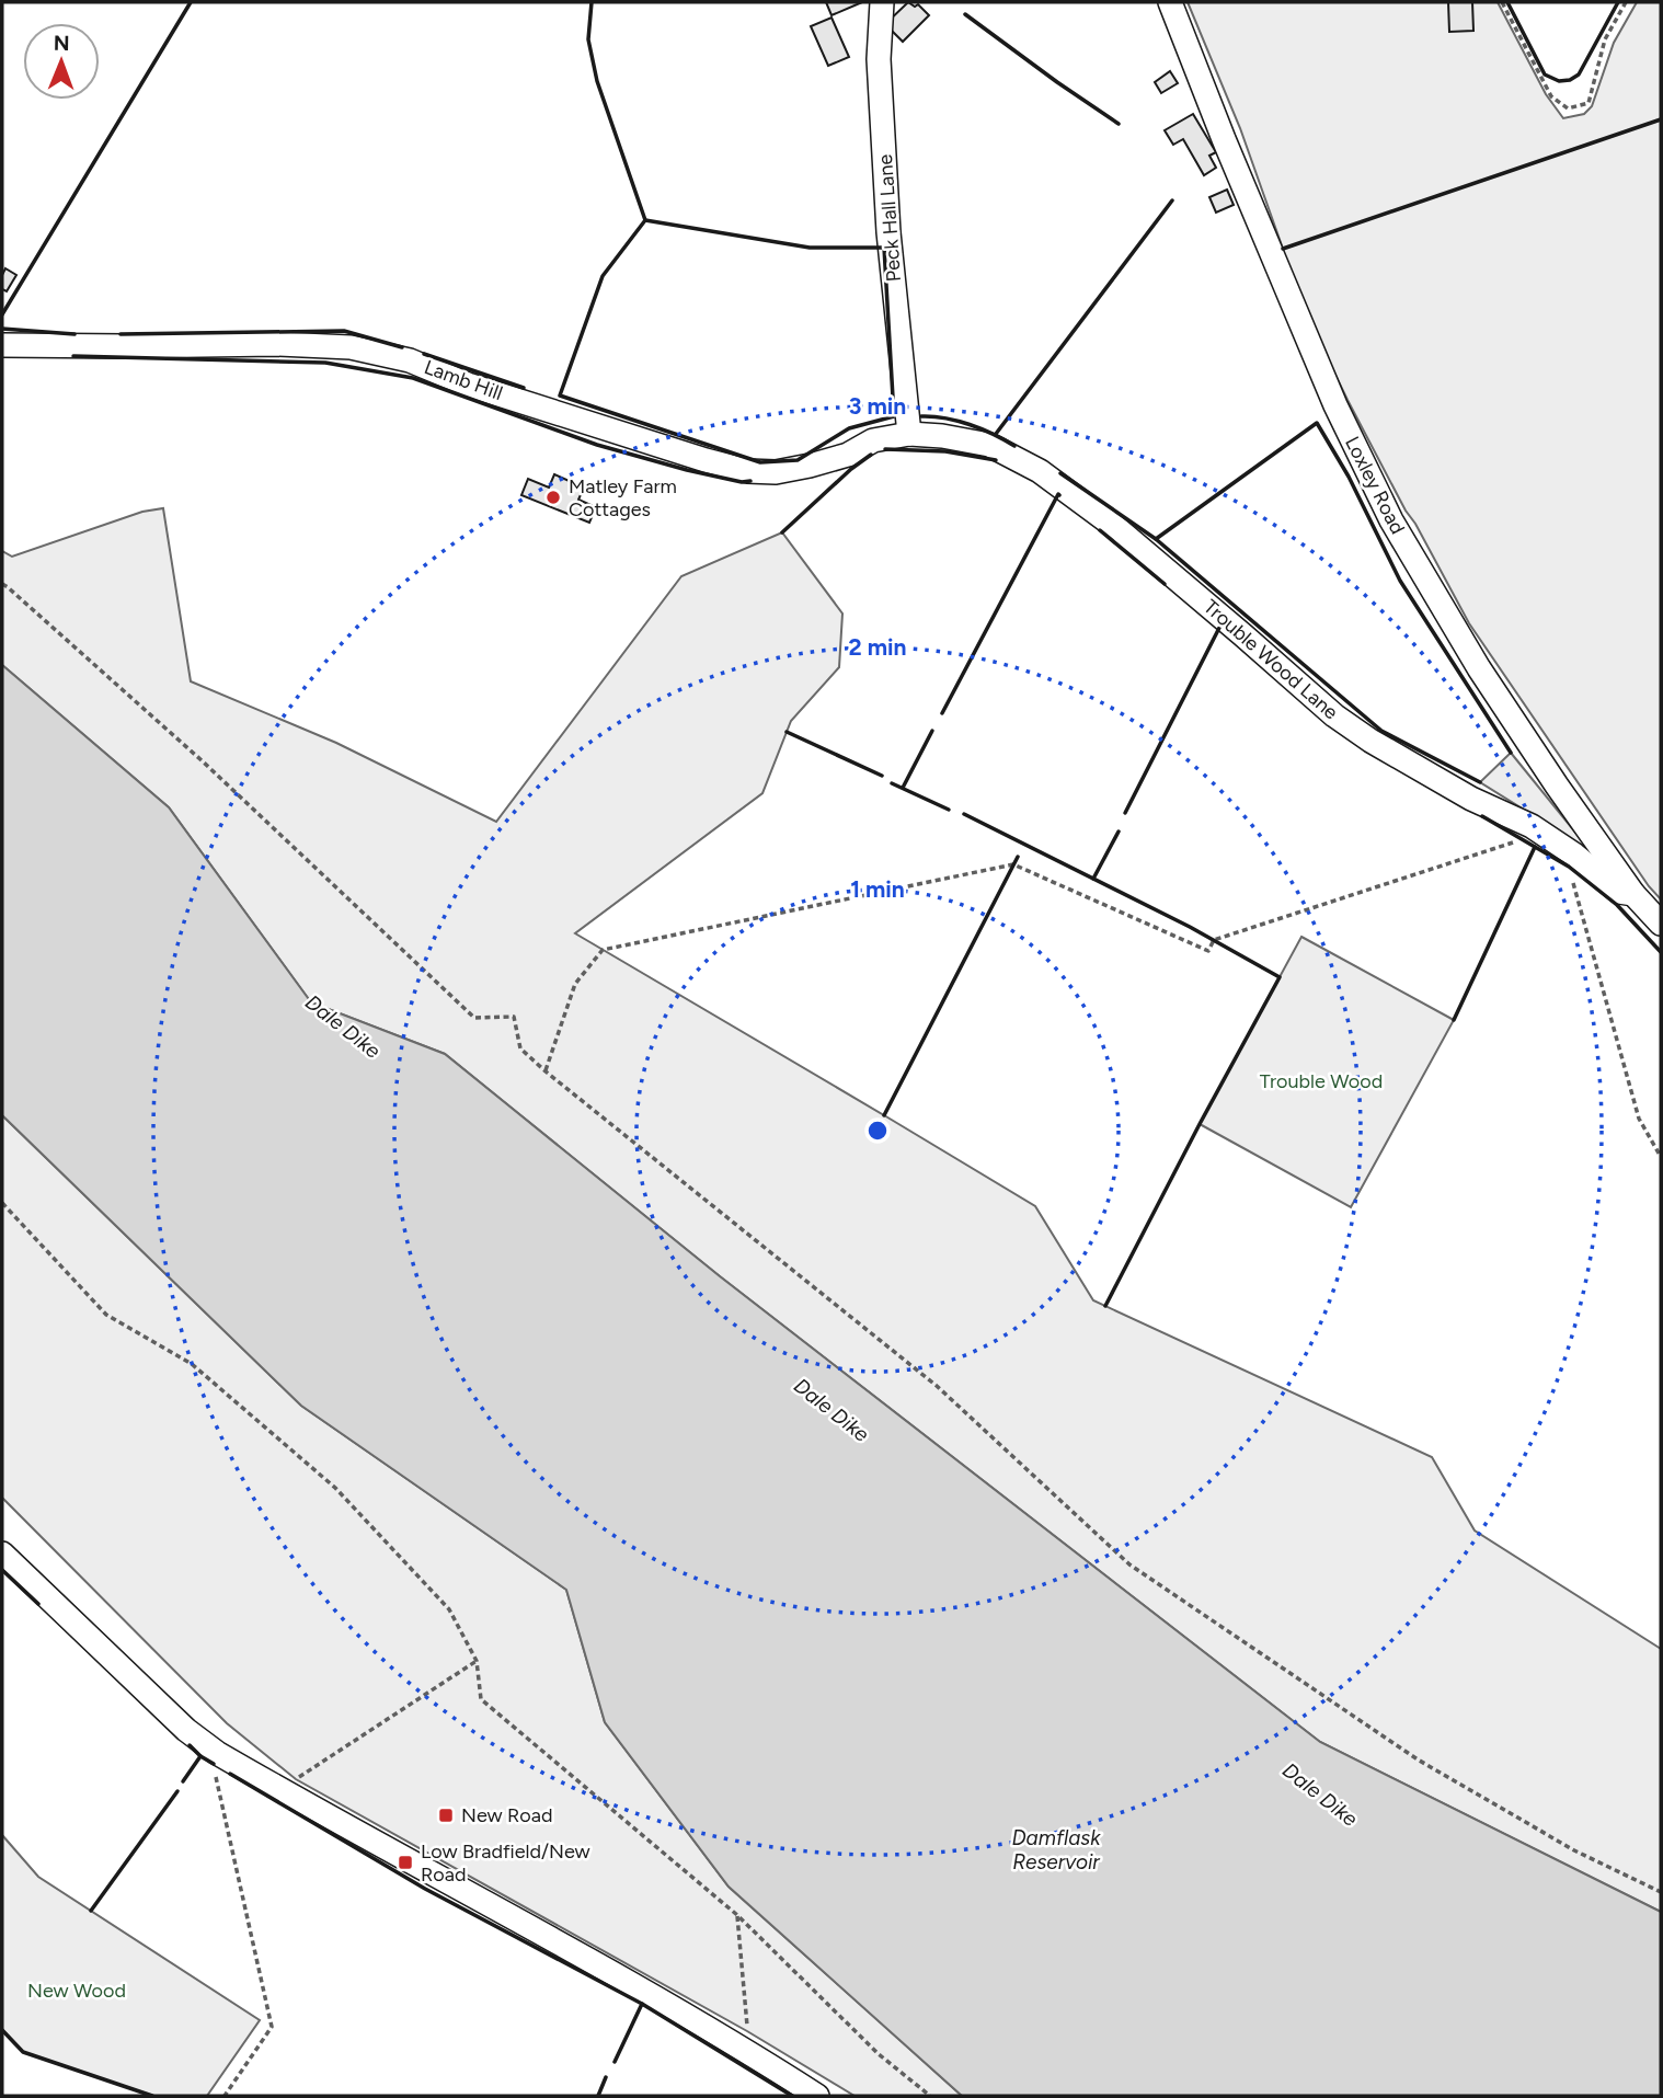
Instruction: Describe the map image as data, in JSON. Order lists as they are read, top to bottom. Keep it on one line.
{"streets":{"street":["Peck Hall Lane","Lamb Hill","Loxley Road","Trouble Wood Lane"]},"crossings":[["Peck Hall Lane","Lamb Hill"],["Peck Hall Lane","Trouble Wood Lane"],["Lamb Hill","Trouble Wood Lane"],["Loxley Road","Trouble Wood Lane"]],"water":["Dale Dike","Damflask Reservoir"],"parks":["Trouble Wood","New Wood"],"places":{"other":["Matley Farm Cottages"],"transit":["New Road","Low Bradfield/New Road"]},"north":"top","rings":["3 min","2 min","1 min"]}
